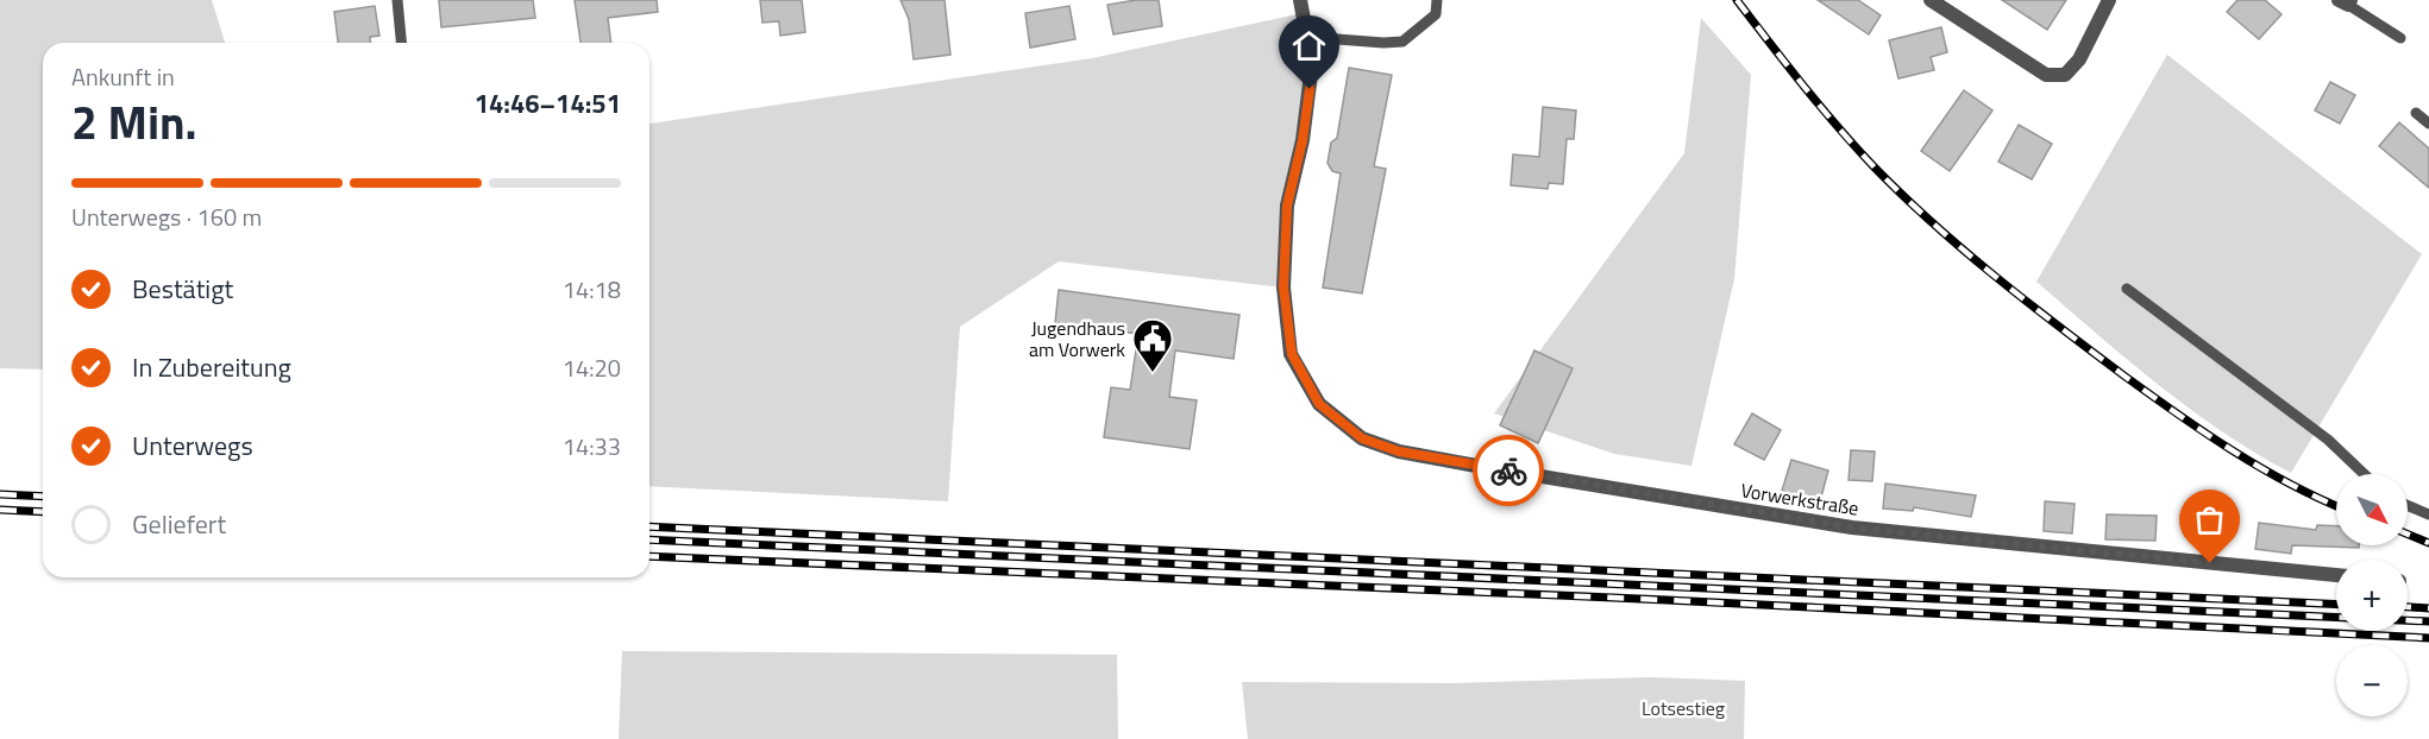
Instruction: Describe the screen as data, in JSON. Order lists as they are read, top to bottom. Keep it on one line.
{"streets":{"street":["Vorwerkstraße"]},"parks":["Lotsestieg"],"places":{"public building":["Jugendhaus am Vorwerk"]},"north":"bottom right","page":{"heading":["2 Min.","Ankunft in","14:46–14:51"],"bar":"Unterwegs · 160 m","list":[["Bestätigt","14:18"],["In Zubereitung","14:20"],["Unterwegs","14:33"],"Geliefert"],"map_buttons":["+","−"]}}
